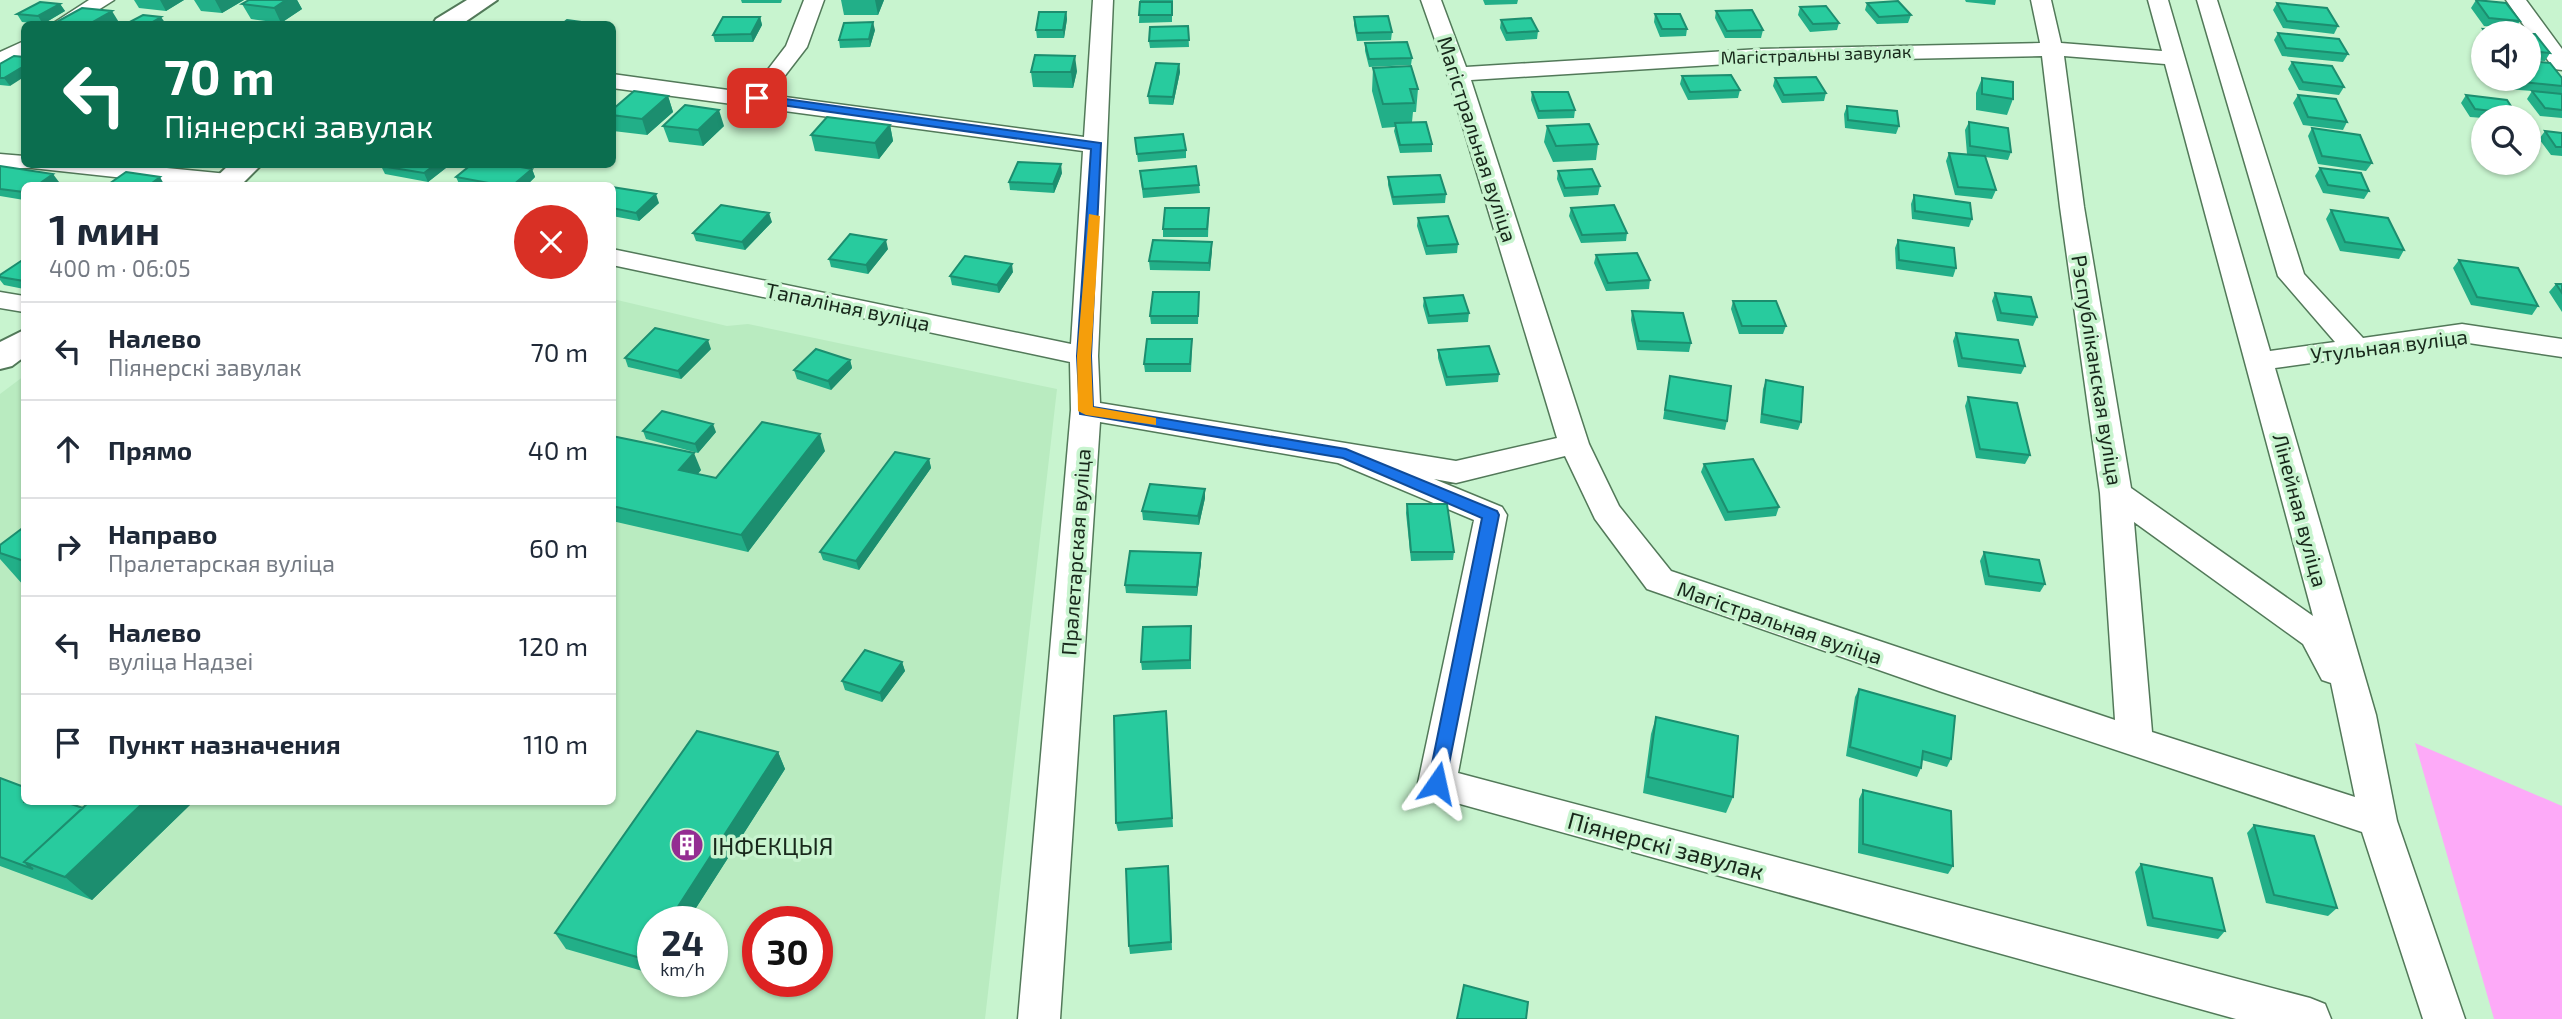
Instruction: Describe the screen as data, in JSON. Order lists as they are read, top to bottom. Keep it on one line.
{"streets":{"street":["Магістральны завулак","Магістральная вуліца","Тапаліная вуліца","Утульная вуліца","Рэспубліканская вуліца","Лінейная вуліца","Пралетарская вуліца","Піянерскі завулак"]},"crossings":[["Магістральны завулак","Магістральная вуліца"],["Магістральны завулак","Рэспубліканская вуліца"],["Магістральны завулак","Лінейная вуліца"],["Магістральная вуліца","Лінейная вуліца"],["Тапаліная вуліца","Пралетарская вуліца"],["Утульная вуліца","Лінейная вуліца"],["Рэспубліканская вуліца","Лінейная вуліца"]],"places":{"building":["ІНФЕКЦЫЯ"]},"page":{"turn":["70 m","Піянерскі завулак"],"heading":["1 мин","400 m · 06:05"],"list":[{"name":"Налево","note":"Піянерскі завулак","value":"70 m"},{"name":"Прямо","value":"40 m"},{"name":"Направо","note":"Пралетарская вуліца","value":"60 m"},{"name":"Налево","note":"вуліца Надзеі","value":"120 m"},{"name":"Пункт назначения","value":"110 m"}],"speed":"24 km/h","limit":"30"}}
